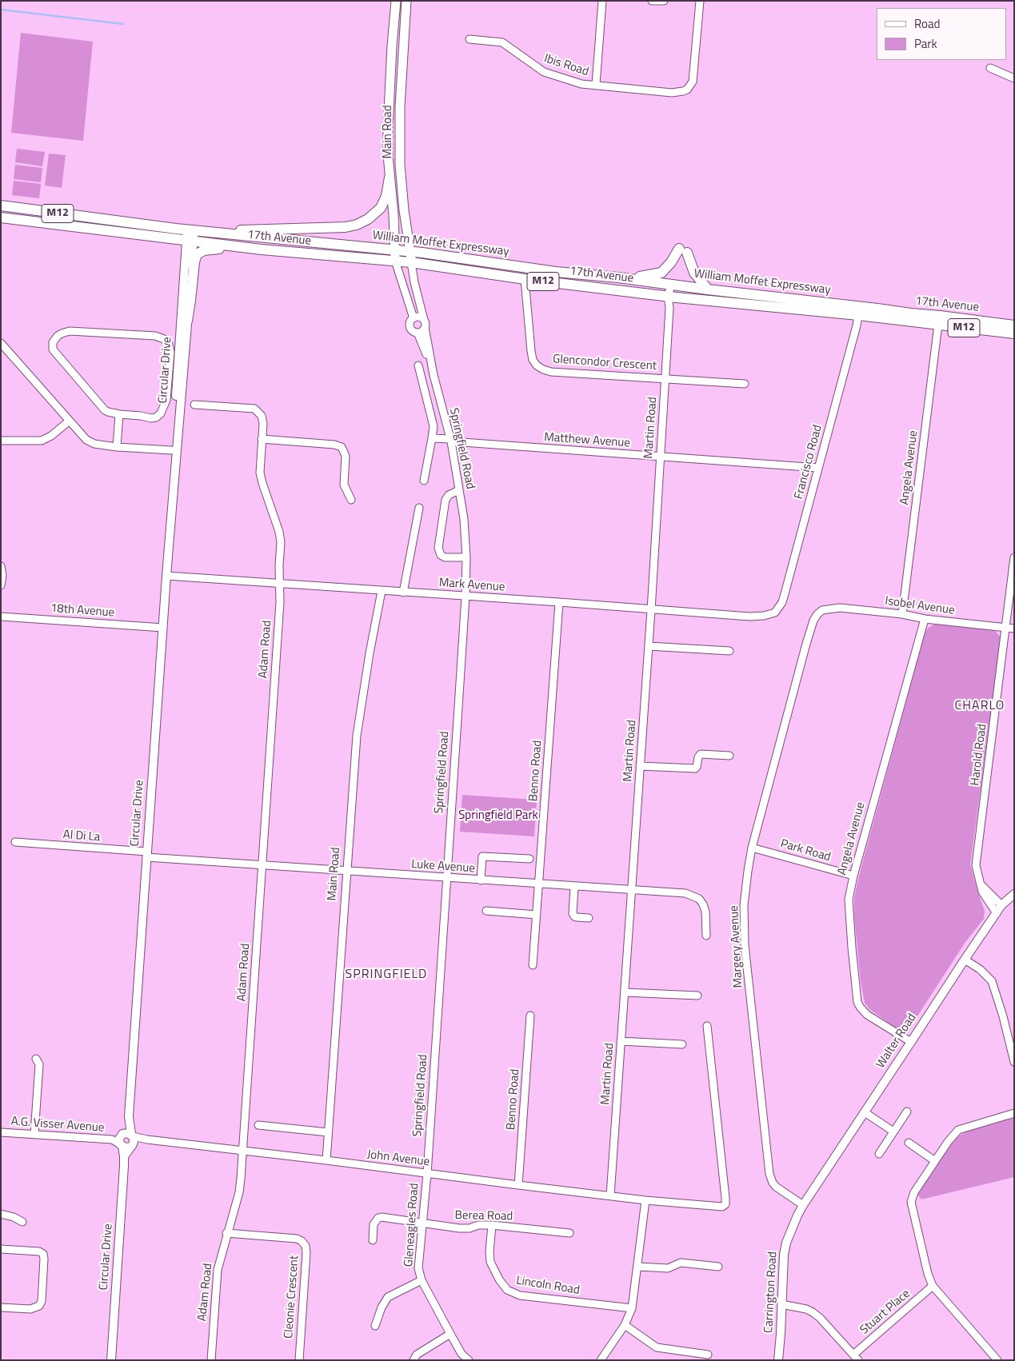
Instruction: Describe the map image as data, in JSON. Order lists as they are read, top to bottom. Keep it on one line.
{"streets":{"main road":["Main Road","M12","17th Avenue","William Moffet Expressway"],"street":["Ibis Road","Glencondor Crescent","Circular Drive","Martin Road","Matthew Avenue","Springfield Road","Francisco Road","Angela Avenue","Mark Avenue","Isobel Avenue","18th Avenue","Adam Road","Harold Road","Benno Road","Al Di La","Park Road","Luke Avenue","Margery Avenue","Walter Road","A.G. Visser Avenue","John Avenue","Berea Road","Gleneagles Road","Lincoln Road","Carrington Road","Cleonie Crescent","Stuart Place"]},"crossings":[["Main Road","17th Avenue"],["Main Road","William Moffet Expressway"],["Main Road","Springfield Road"],["Main Road","Mark Avenue"],["Main Road","Luke Avenue"],["Main Road","John Avenue"],["17th Avenue","William Moffet Expressway"],["17th Avenue","Glencondor Crescent"],["17th Avenue","Circular Drive"],["17th Avenue","Martin Road"],["17th Avenue","Springfield Road"],["17th Avenue","Francisco Road"],["17th Avenue","Angela Avenue"],["William Moffet Expressway","Circular Drive"],["William Moffet Expressway","Martin Road"],["William Moffet Expressway","Springfield Road"],["Glencondor Crescent","Martin Road"],["Circular Drive","Mark Avenue"],["Circular Drive","18th Avenue"],["Circular Drive","Al Di La"],["Circular Drive","Luke Avenue"],["Circular Drive","A.G. Visser Avenue"],["Circular Drive","John Avenue"],["Martin Road","Matthew Avenue"],["Martin Road","Mark Avenue"],["Martin Road","Luke Avenue"],["Martin Road","John Avenue"],["Matthew Avenue","Springfield Road"],["Matthew Avenue","Francisco Road"],["Springfield Road","Mark Avenue"],["Springfield Road","Luke Avenue"],["Springfield Road","John Avenue"],["Springfield Road","Gleneagles Road"],["Francisco Road","Mark Avenue"],["Angela Avenue","Isobel Avenue"],["Angela Avenue","Park Road"],["Angela Avenue","Walter Road"],["Mark Avenue","Adam Road"],["Mark Avenue","Benno Road"],["Isobel Avenue","Harold Road"],["Isobel Avenue","Margery Avenue"],["Adam Road","Luke Avenue"],["Adam Road","John Avenue"],["Adam Road","Cleonie Crescent"],["Harold Road","Walter Road"],["Benno Road","Luke Avenue"],["Benno Road","John Avenue"],["Al Di La","Luke Avenue"],["Park Road","Margery Avenue"],["Margery Avenue","Walter Road"],["Margery Avenue","Carrington Road"],["Walter Road","Carrington Road"],["A.G. Visser Avenue","John Avenue"],["John Avenue","Gleneagles Road"],["Berea Road","Gleneagles Road"],["Berea Road","Lincoln Road"]],"districts":["CHARLO","SPRINGFIELD"],"parks":["Springfield Park"],"legend":["Road","Park"]}
